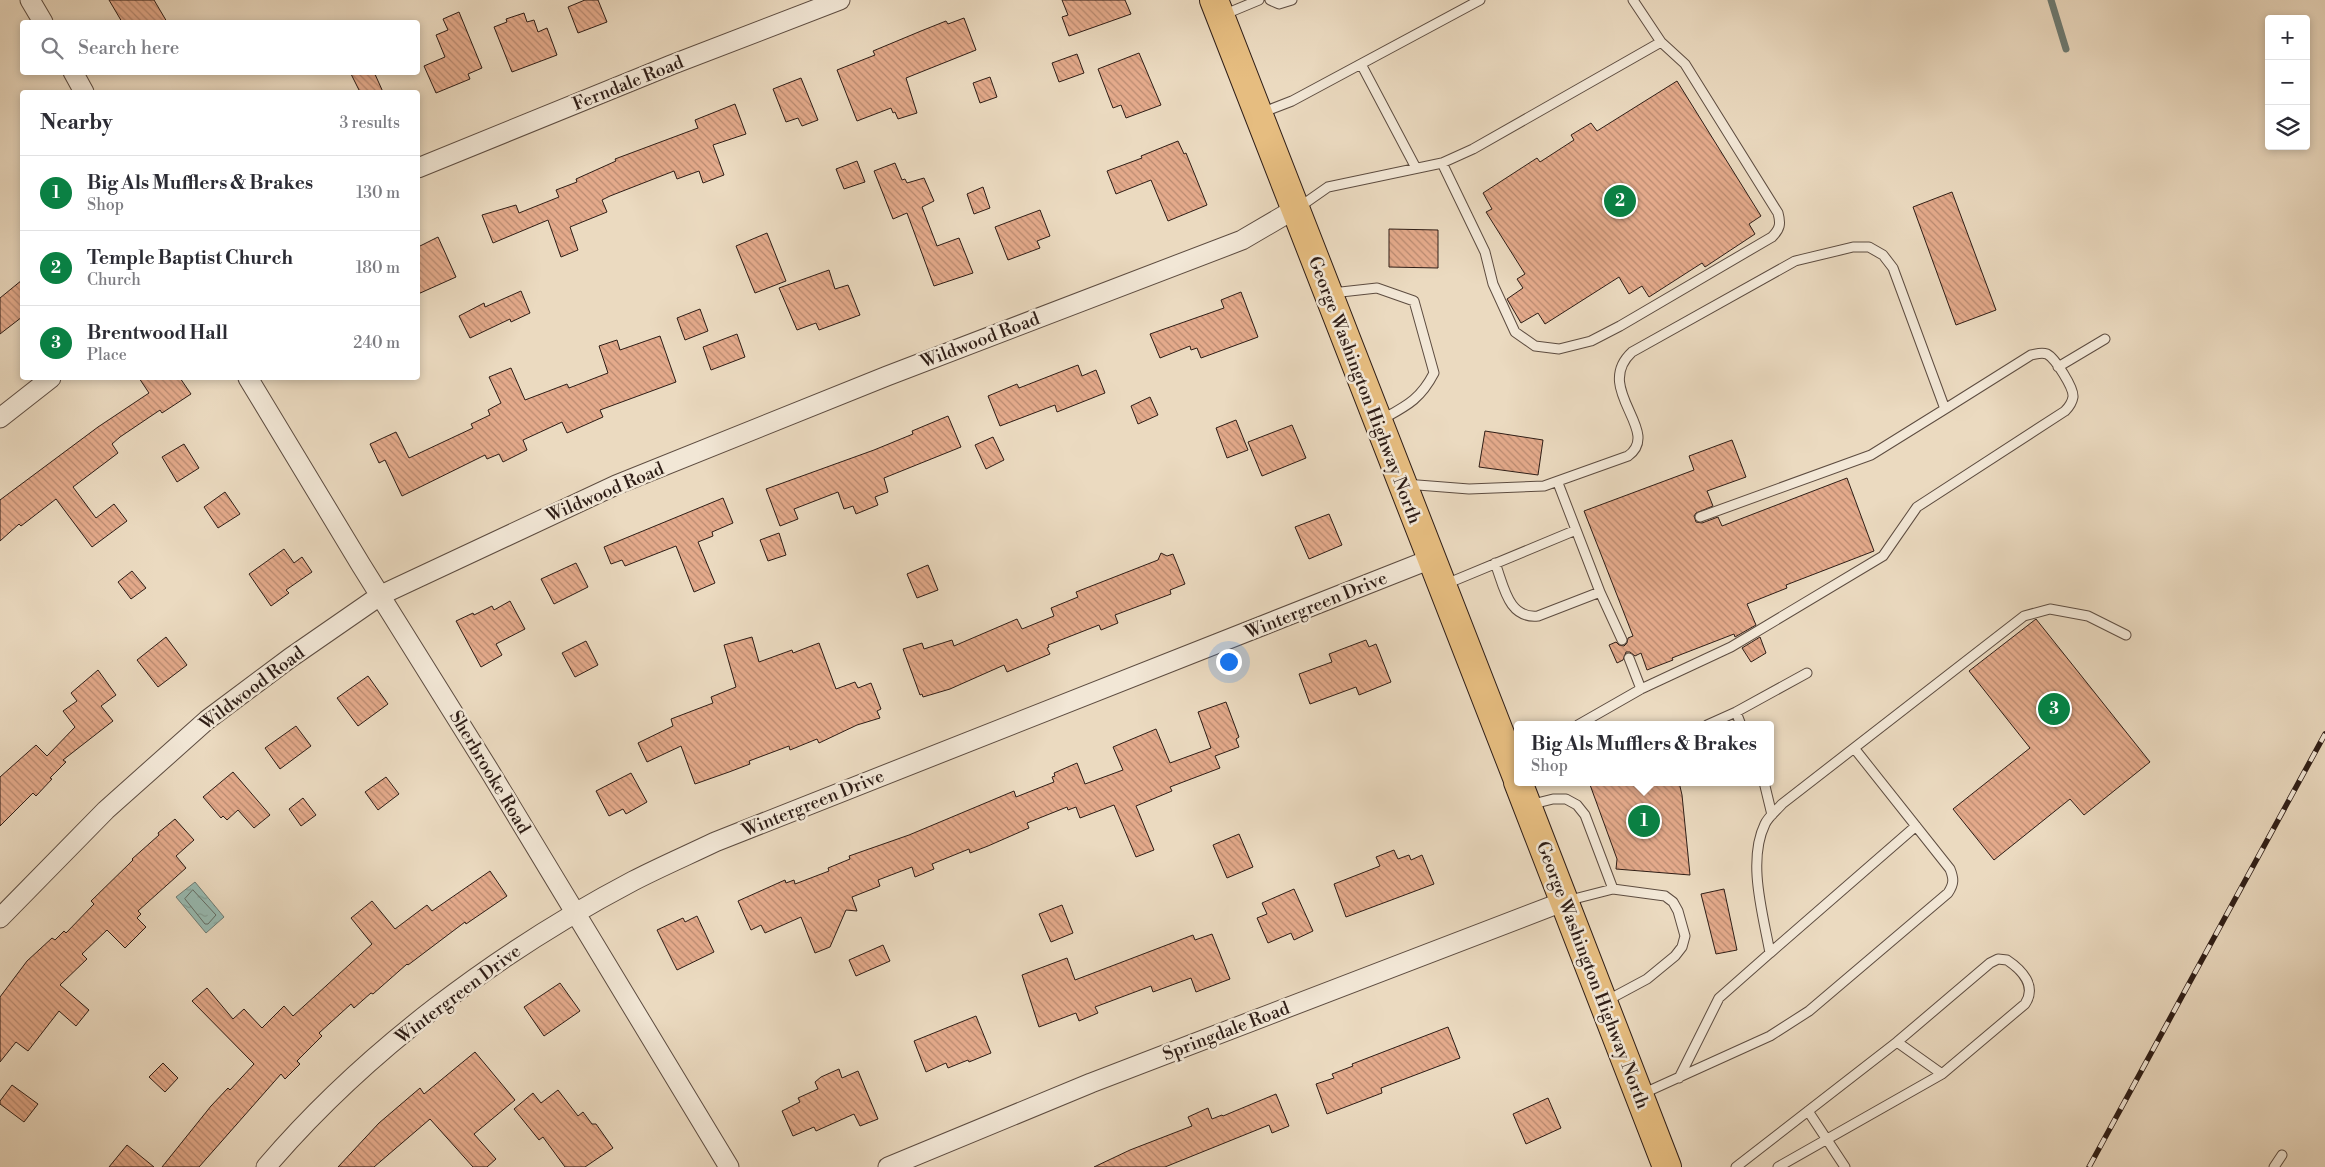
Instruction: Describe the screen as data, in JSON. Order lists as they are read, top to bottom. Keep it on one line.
{"streets":{"main road":["George Washington Highway North"],"street":["Ferndale Road","Wildwood Road","Wintergreen Drive","Sherbrooke Road","Springdale Road"]},"crossings":[["Wildwood Road","George Washington Highway North"],["Wildwood Road","Sherbrooke Road"],["George Washington Highway North","Wintergreen Drive"],["George Washington Highway North","Springdale Road"],["Wintergreen Drive","Sherbrooke Road"]],"page":{"map_buttons":["+","−"],"search":"Search here","heading":["Nearby","3 results"],"list":[{"mark":"1","name":"Big Als Mufflers & Brakes","note":"Shop","value":"130 m"},{"mark":"2","name":"Temple Baptist Church","note":"Church","value":"180 m"},{"mark":"3","name":"Brentwood Hall","note":"Place","value":"240 m"}],"pins":["2","3","1"],"popup":["Big Als Mufflers & Brakes","Shop"]}}
